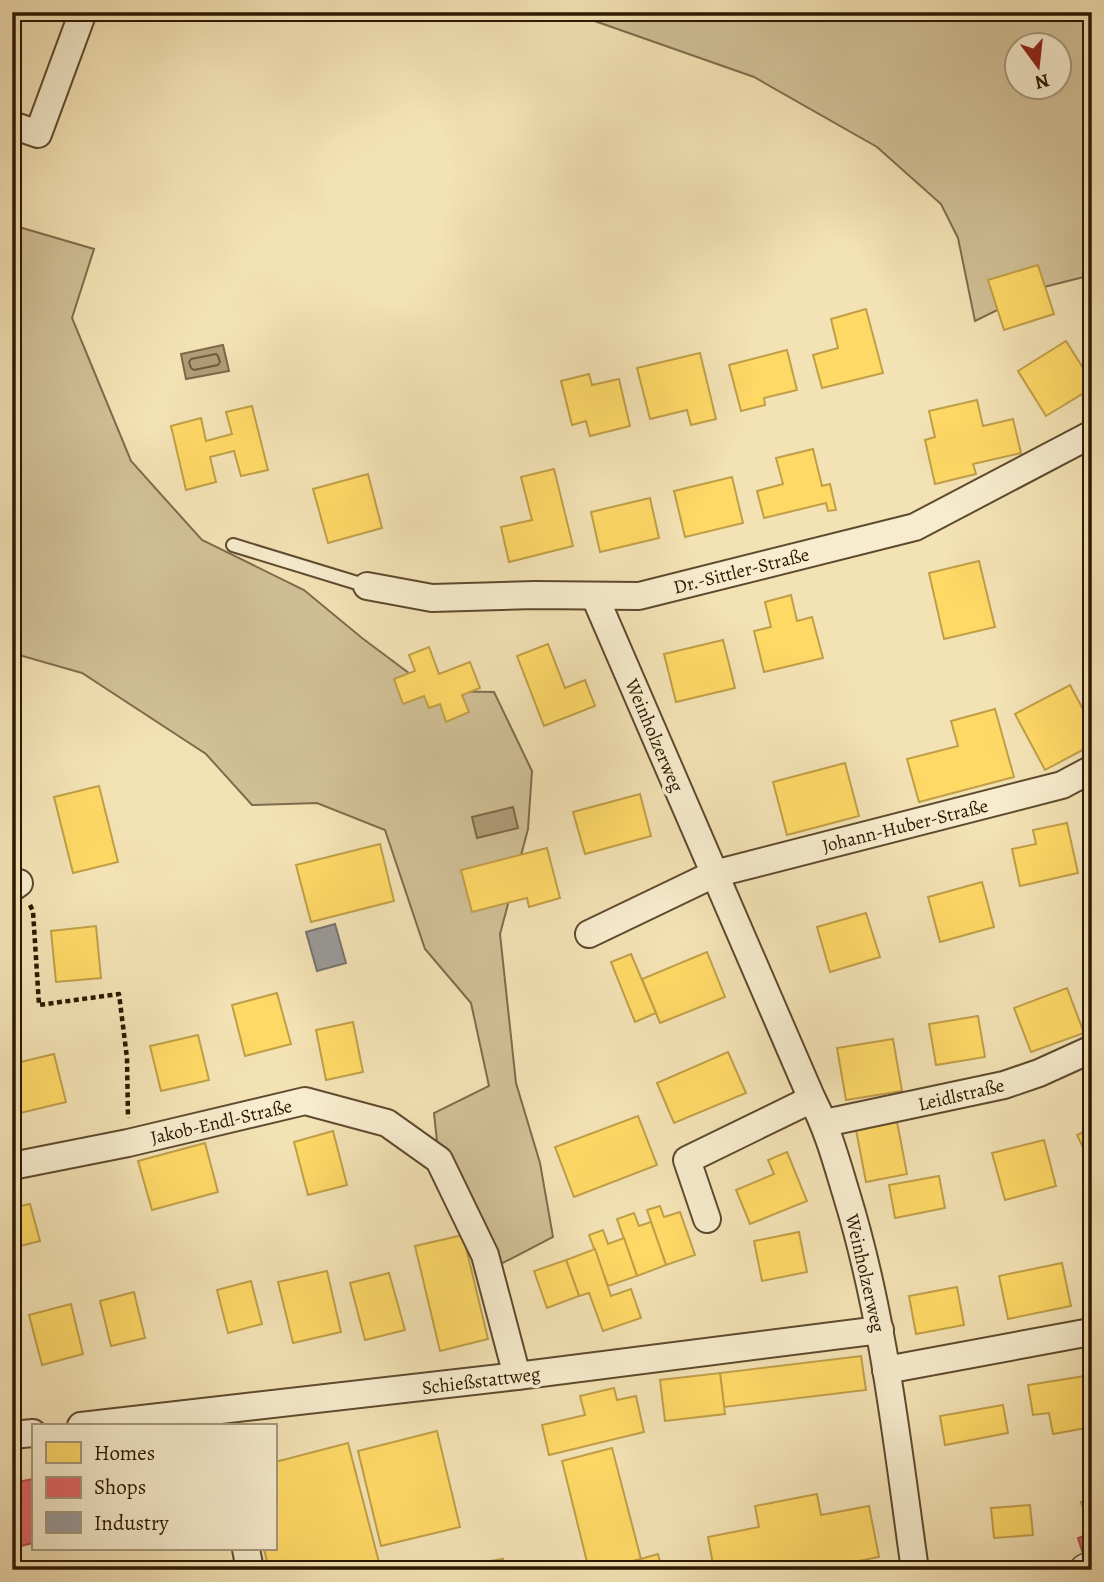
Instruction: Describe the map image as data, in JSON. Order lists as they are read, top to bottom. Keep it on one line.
{"streets":{"street":["Dr.-Sittler-Straße","Weinholzerweg","Johann-Huber-Straße","Leidlstraße","Jakob-Endl-Straße","Schießstattweg"]},"crossings":[["Dr.-Sittler-Straße","Weinholzerweg"],["Weinholzerweg","Johann-Huber-Straße"],["Weinholzerweg","Leidlstraße"],["Weinholzerweg","Schießstattweg"],["Jakob-Endl-Straße","Schießstattweg"]],"legend":["Homes","Shops","Industry"],"north":"bottom"}
